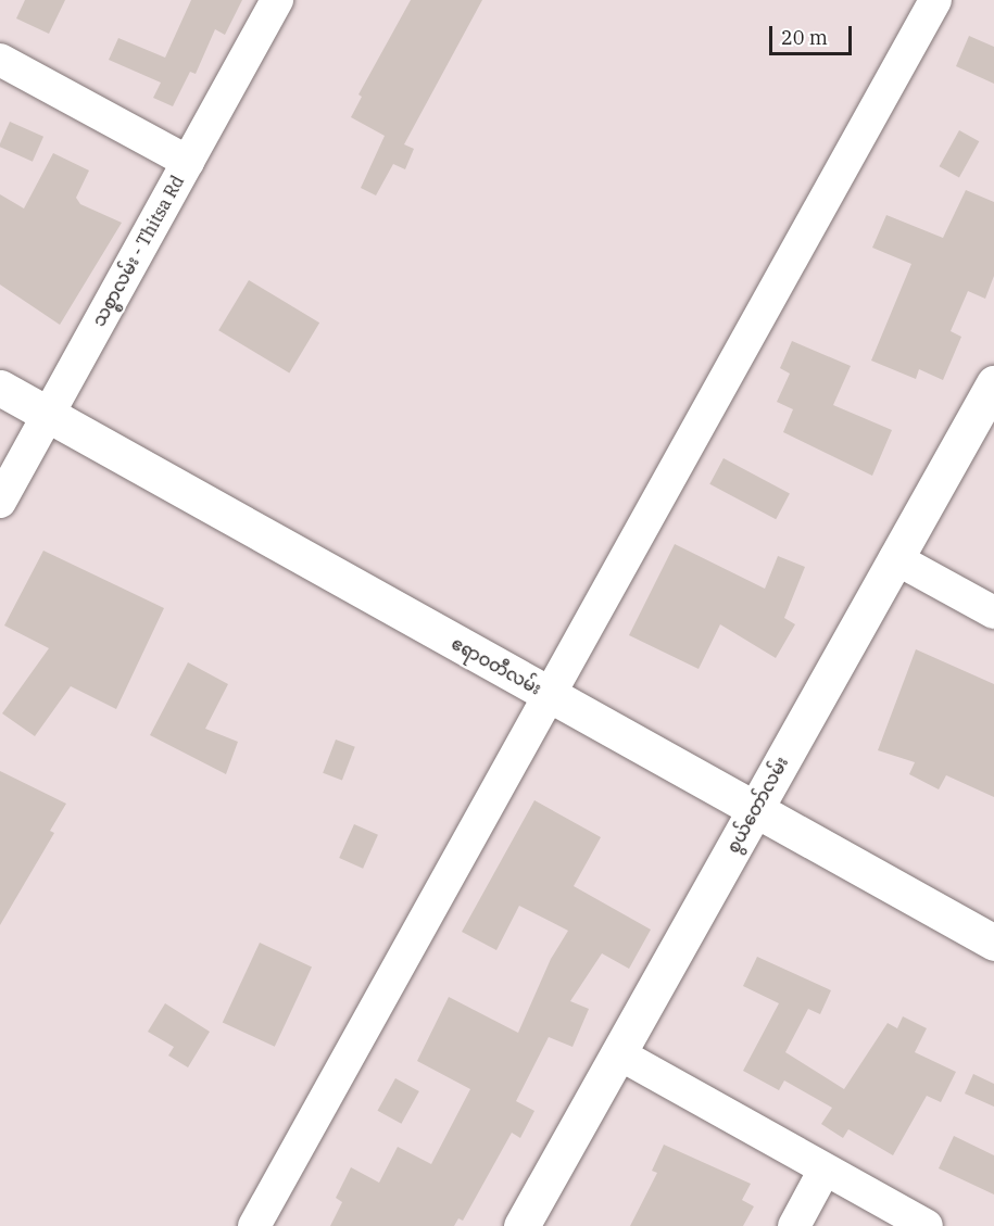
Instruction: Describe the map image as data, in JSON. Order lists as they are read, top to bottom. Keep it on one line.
{"streets":{"street":["သစ္စာလမ်း - Thitsa Rd","ဧရာဝတီလမ်း","စွယ်တော်လမ်း"]},"crossings":[["သစ္စာလမ်း - Thitsa Rd","ဧရာဝတီလမ်း"],["ဧရာဝတီလမ်း","စွယ်တော်လမ်း"]],"scale_bar":"20 m"}
